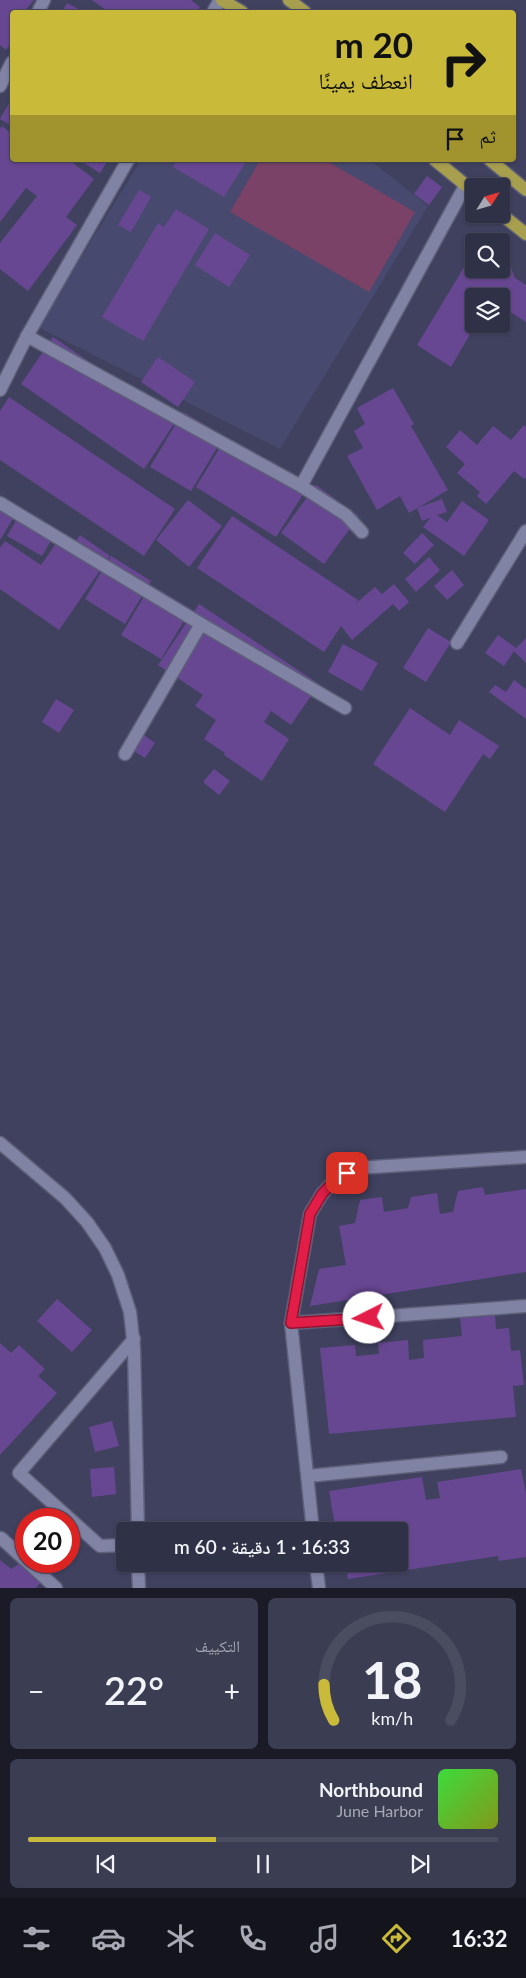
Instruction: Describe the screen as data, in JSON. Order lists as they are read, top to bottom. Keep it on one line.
{"north":"top right","page":{"turn":["20 m","انعطف يمينًا"],"then":"ثم","limit":"20","trip":"16:33 · 1 دقيقة · 60 m","tile":"التكييف","heat":["−","22°","+"],"song":["Northbound","June Harbor"],"tabs":"16:32","gauge":["18","km/h"]}}
